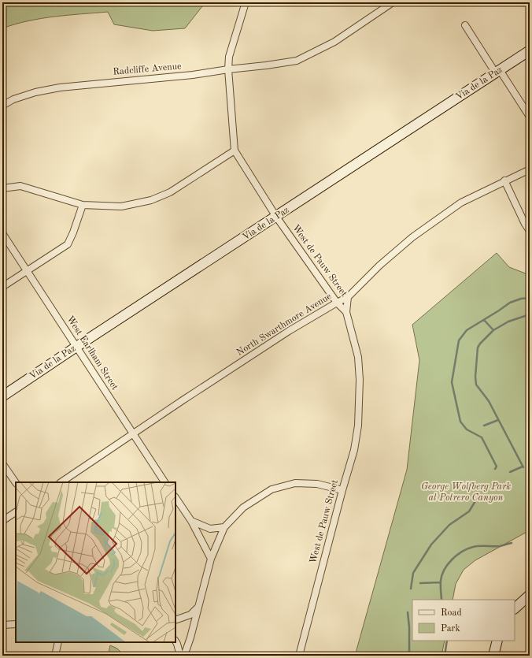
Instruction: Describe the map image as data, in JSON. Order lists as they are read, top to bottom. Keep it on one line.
{"streets":{"street":["Radcliffe Avenue","Via de la Paz","West de Pauw Street","North Swarthmore Avenue","West Earlham Street"]},"crossings":[["Radcliffe Avenue","West de Pauw Street"],["Via de la Paz","West de Pauw Street"],["Via de la Paz","West Earlham Street"],["West de Pauw Street","North Swarthmore Avenue"],["North Swarthmore Avenue","West Earlham Street"]],"parks":["George Wolfberg Park at Potrero Canyon"],"legend":["Road","Park"]}
